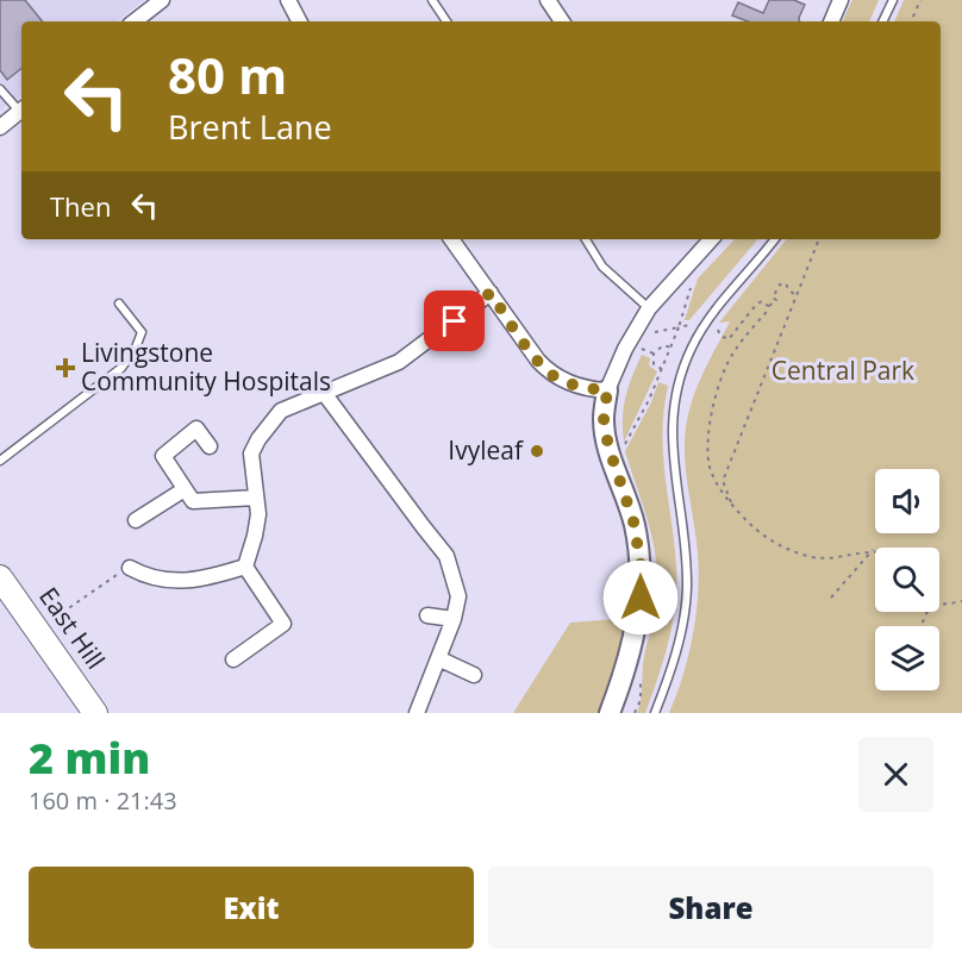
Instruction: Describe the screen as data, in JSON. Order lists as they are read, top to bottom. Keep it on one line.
{"streets":{"main road":["East Hill"]},"parks":["Central Park"],"places":{"health":["Livingstone Community Hospitals"],"other":["Ivyleaf"]},"page":{"turn":["80 m","Brent Lane"],"then":"Then","heading":["2 min","160 m · 21:43"],"buttons":["Exit","Share"]}}
